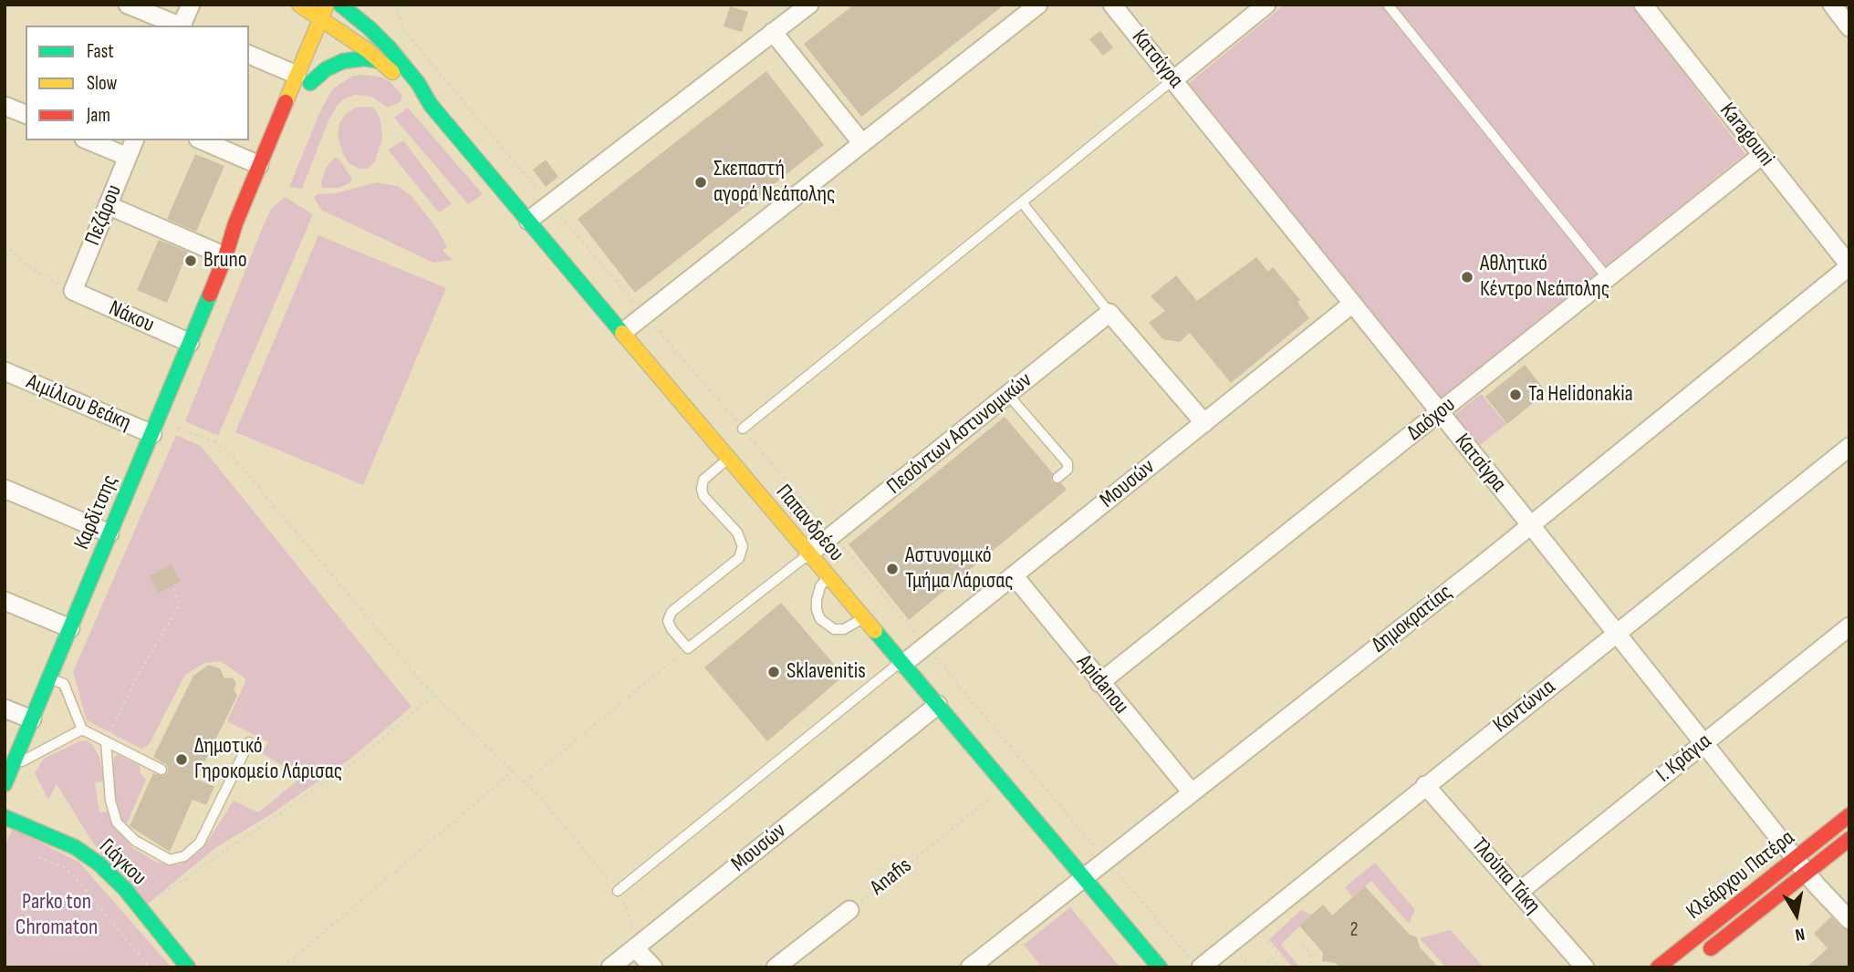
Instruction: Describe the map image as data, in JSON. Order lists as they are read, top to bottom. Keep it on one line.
{"streets":{"street":["Κατσίγρα","Karagouni","Πεζάρου","Νάκου","Αιμίλιου Βεάκη","Δαόχου","Πεσόντων Αστυνομικών","Μουσών","Καρδίτσης","Παπανδρέου","Δημοκρατίας","Apidanou","Καντώνια","Ι. Κράγια","Γιάγκου","Κλεάρχου Πατέρα","Τλούπα Τάκη","Anafis"]},"crossings":[["Κατσίγρα","Δαόχου"],["Κατσίγρα","Μουσών"],["Κατσίγρα","Δημοκρατίας"],["Κατσίγρα","Καντώνια"],["Κατσίγρα","Ι. Κράγια"],["Κατσίγρα","Κλεάρχου Πατέρα"],["Karagouni","Δαόχου"],["Karagouni","Δημοκρατίας"],["Πεζάρου","Νάκου"],["Νάκου","Καρδίτσης"],["Αιμίλιου Βεάκη","Καρδίτσης"],["Δαόχου","Apidanou"],["Πεσόντων Αστυνομικών","Παπανδρέου"],["Μουσών","Παπανδρέου"],["Μουσών","Apidanou"],["Παπανδρέου","Δημοκρατίας"],["Παπανδρέου","Anafis"],["Δημοκρατίας","Apidanou"],["Καντώνια","Τλούπα Τάκη"],["Ι. Κράγια","Τλούπα Τάκη"]],"parks":["Parko ton Chromaton"],"places":["Σκεπαστή αγορά Νεάπολης","Bruno","Αθλητικό Κέντρο Νεάπολης","Ta Helidonakia","Αστυνομικό Τμήμα Λάρισας","Sklavenitis","Δημοτικό Γηροκομείο Λάρισας"],"house_numbers":["2"],"legend":["Fast","Slow","Jam"],"north":"bottom"}
